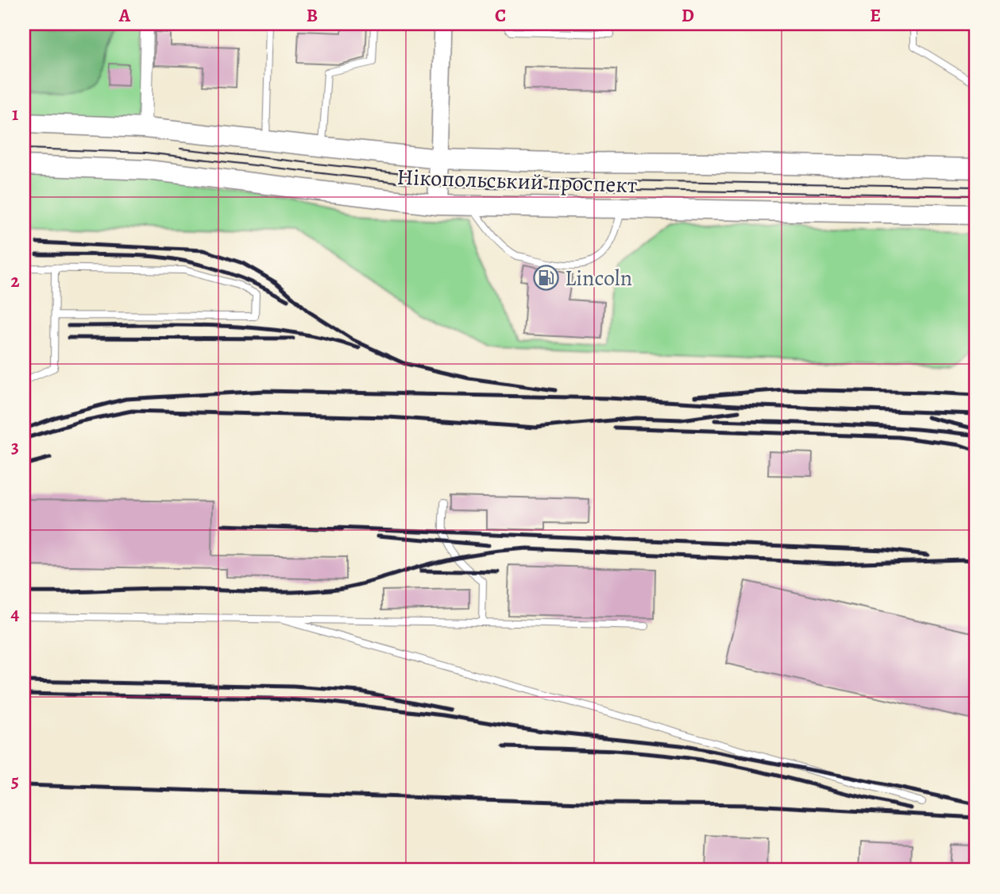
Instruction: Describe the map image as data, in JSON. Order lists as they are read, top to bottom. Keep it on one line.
{"streets":{"main road":["Нікопольський проспект"]},"places":{"fuel station":["Lincoln"]},"grid":{"columns":["A","B","C","D","E"],"rows":["1","2","3","4","5"]}}
